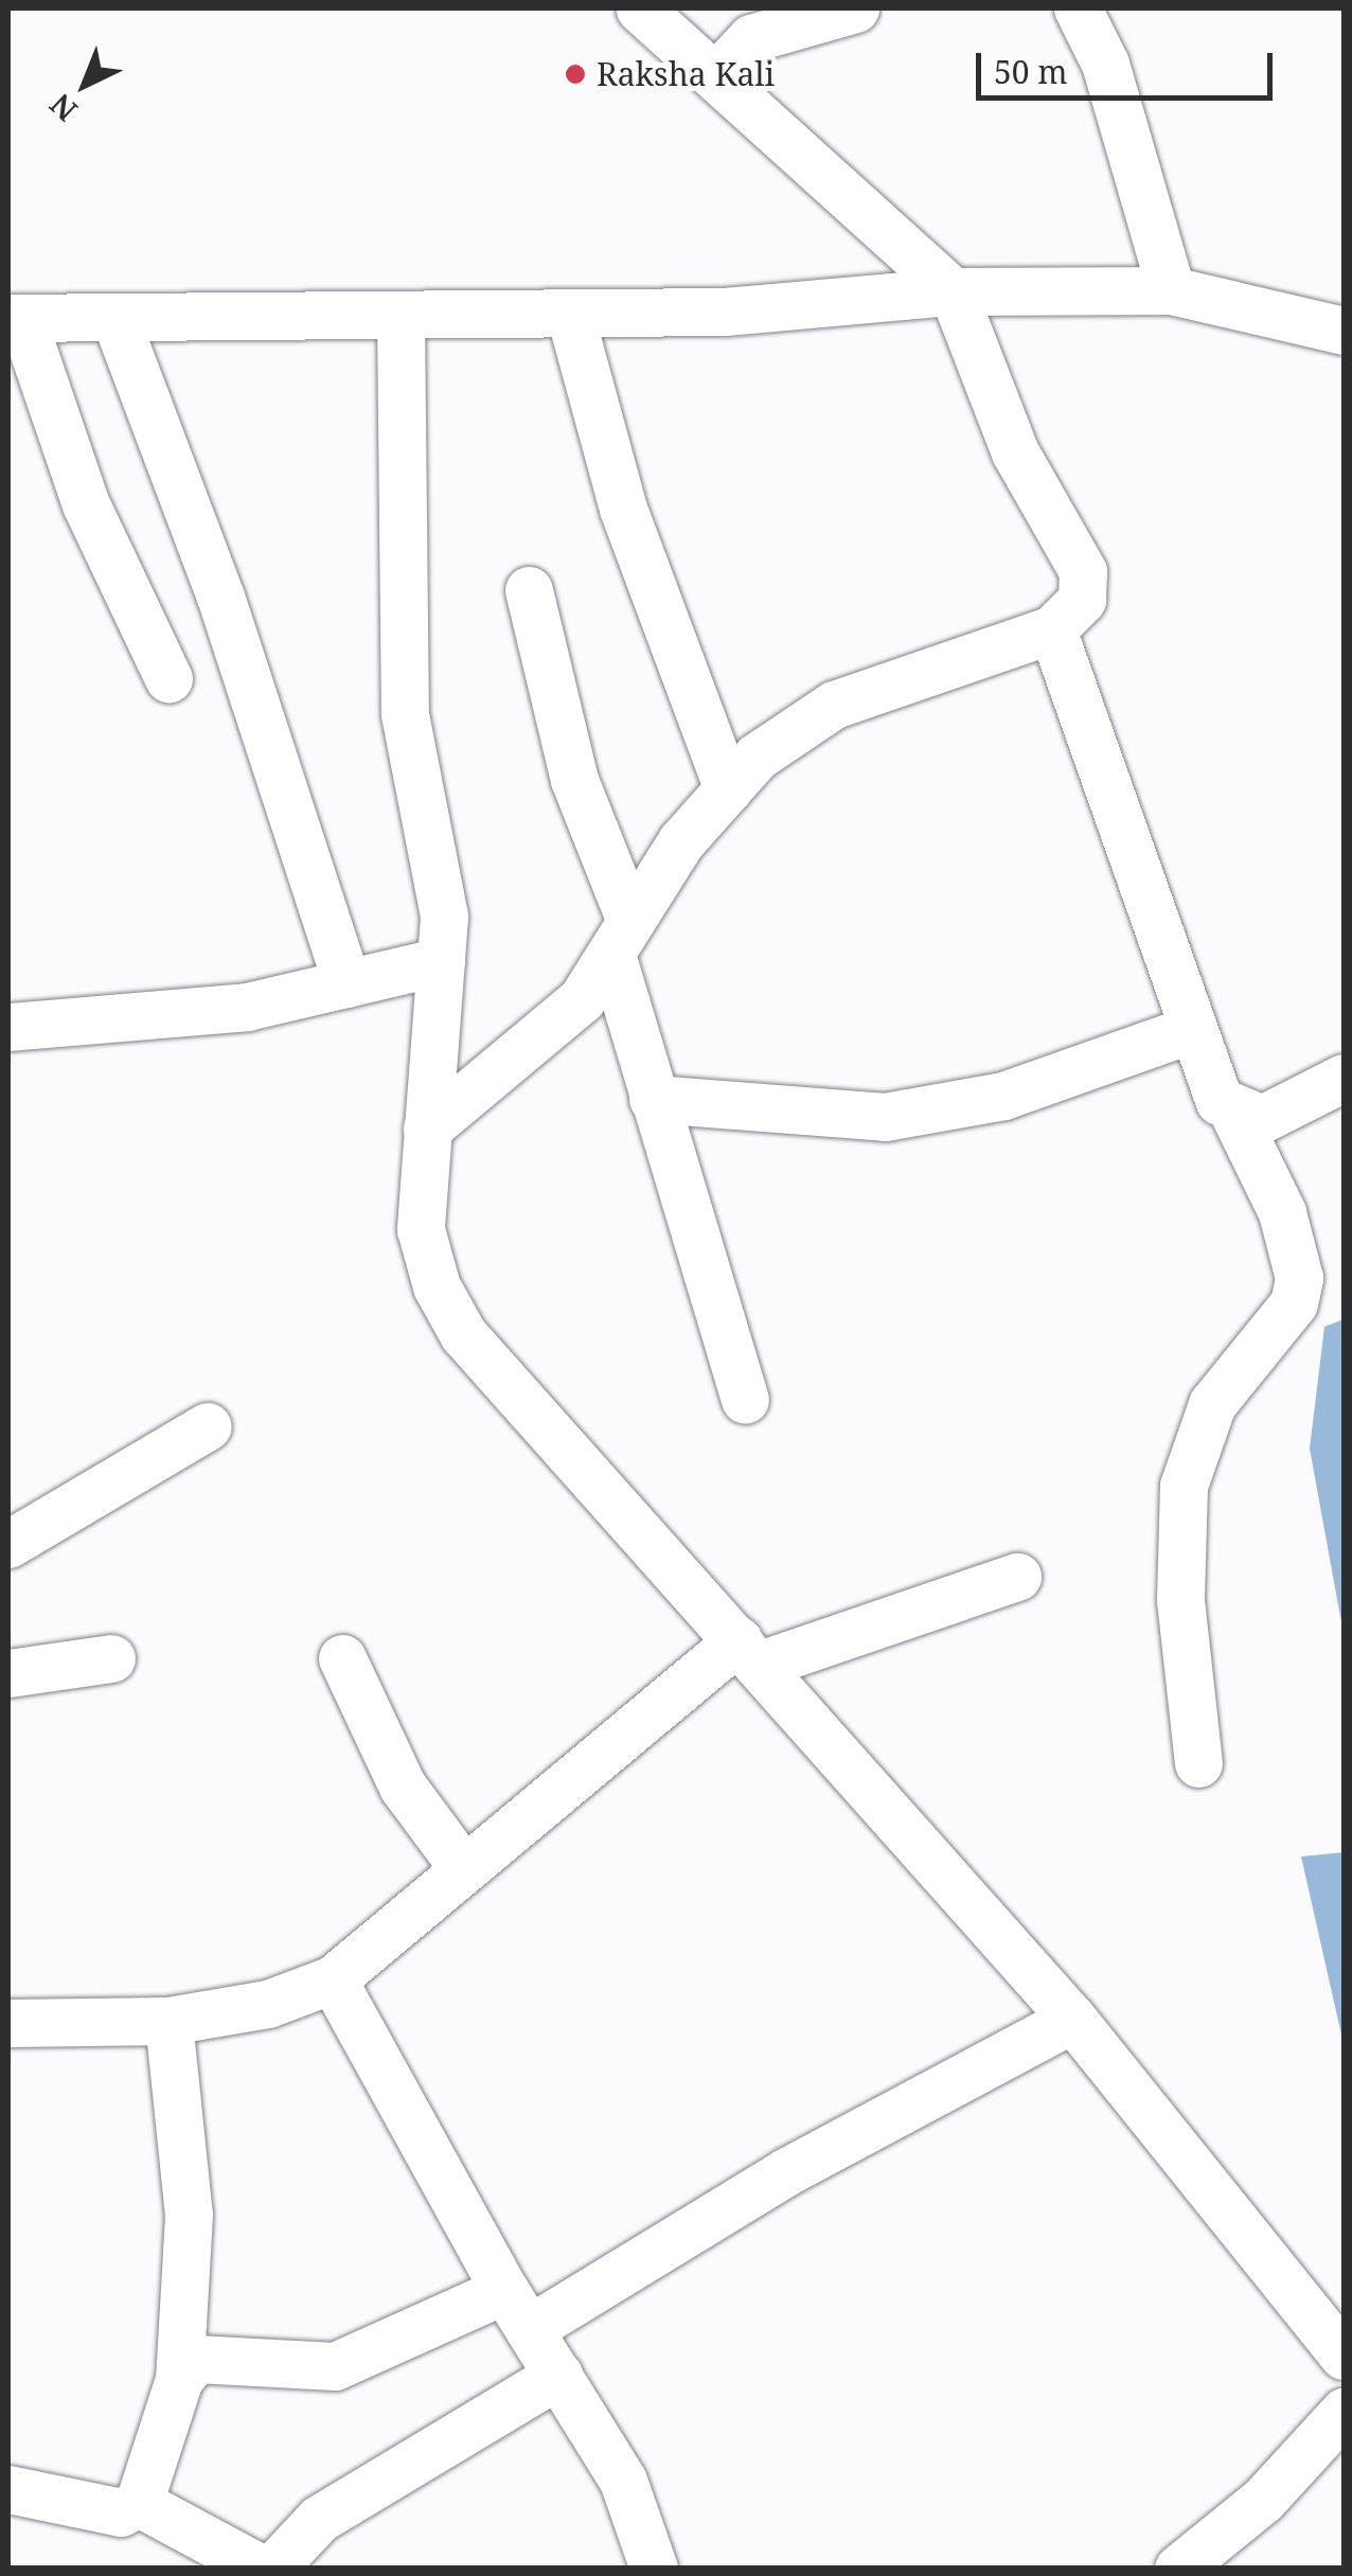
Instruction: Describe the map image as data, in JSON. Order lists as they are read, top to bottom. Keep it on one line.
{"places":["Raksha Kali"],"scale_bar":"50 m","north":"bottom left"}
